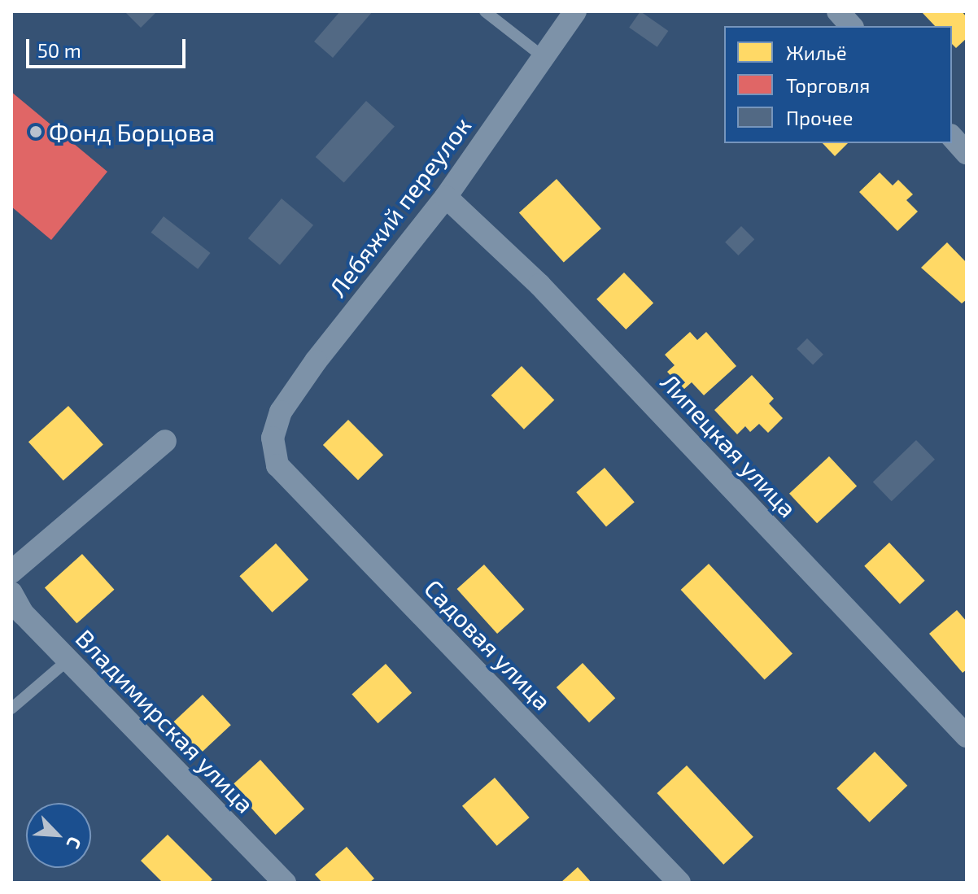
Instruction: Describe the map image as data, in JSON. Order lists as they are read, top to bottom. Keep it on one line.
{"streets":{"street":["Лебяжий переулок","Липецкая улица","Садовая улица","Владимирская улица"]},"crossings":[["Лебяжий переулок","Липецкая улица"],["Лебяжий переулок","Садовая улица"]],"places":["Фонд Борцова"],"legend":["Жильё","Торговля","Прочее"],"scale_bar":"50 m","north":"bottom right"}
